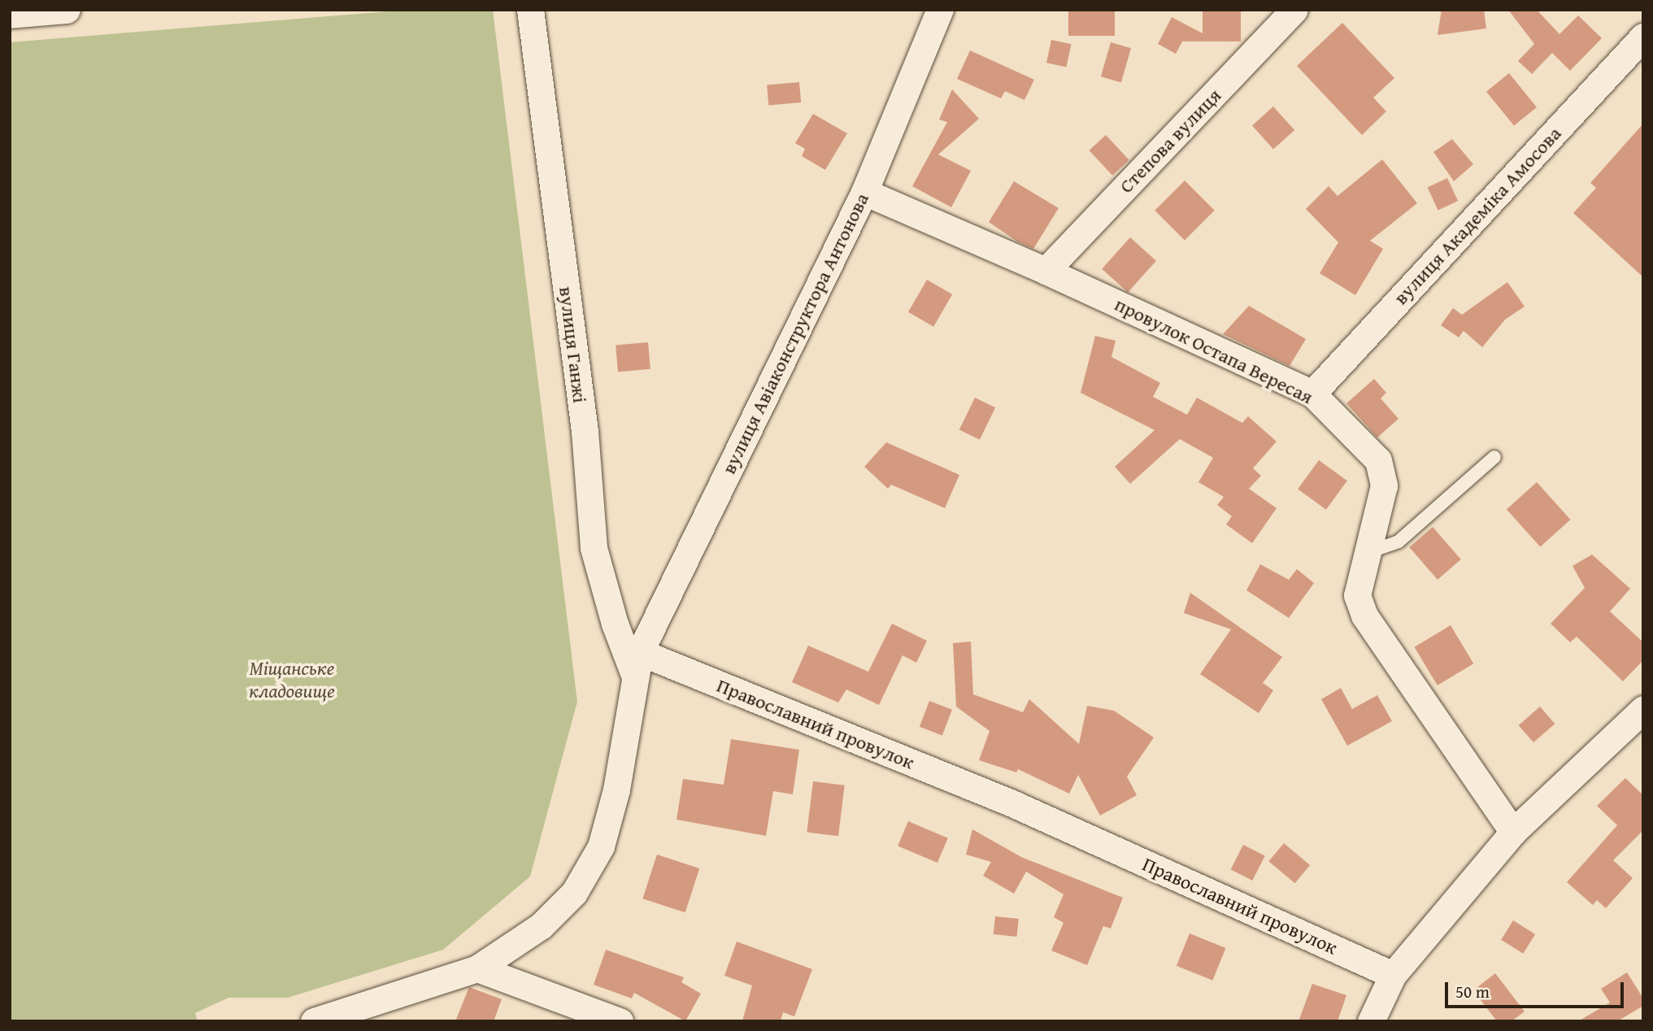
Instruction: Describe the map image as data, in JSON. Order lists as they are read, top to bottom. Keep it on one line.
{"streets":{"street":["Степова вулиця","вулиця Академіка Амосова","вулиця Авіаконструктора Антонова","вулиця Ганжі","провулок Остапа Вересая","Православний провулок"]},"crossings":[["Степова вулиця","провулок Остапа Вересая"],["вулиця Академіка Амосова","провулок Остапа Вересая"],["вулиця Авіаконструктора Антонова","вулиця Ганжі"],["вулиця Авіаконструктора Антонова","провулок Остапа Вересая"],["вулиця Авіаконструктора Антонова","Православний провулок"],["вулиця Ганжі","Православний провулок"]],"parks":["Міщанське кладовище"],"scale_bar":"50 m"}
